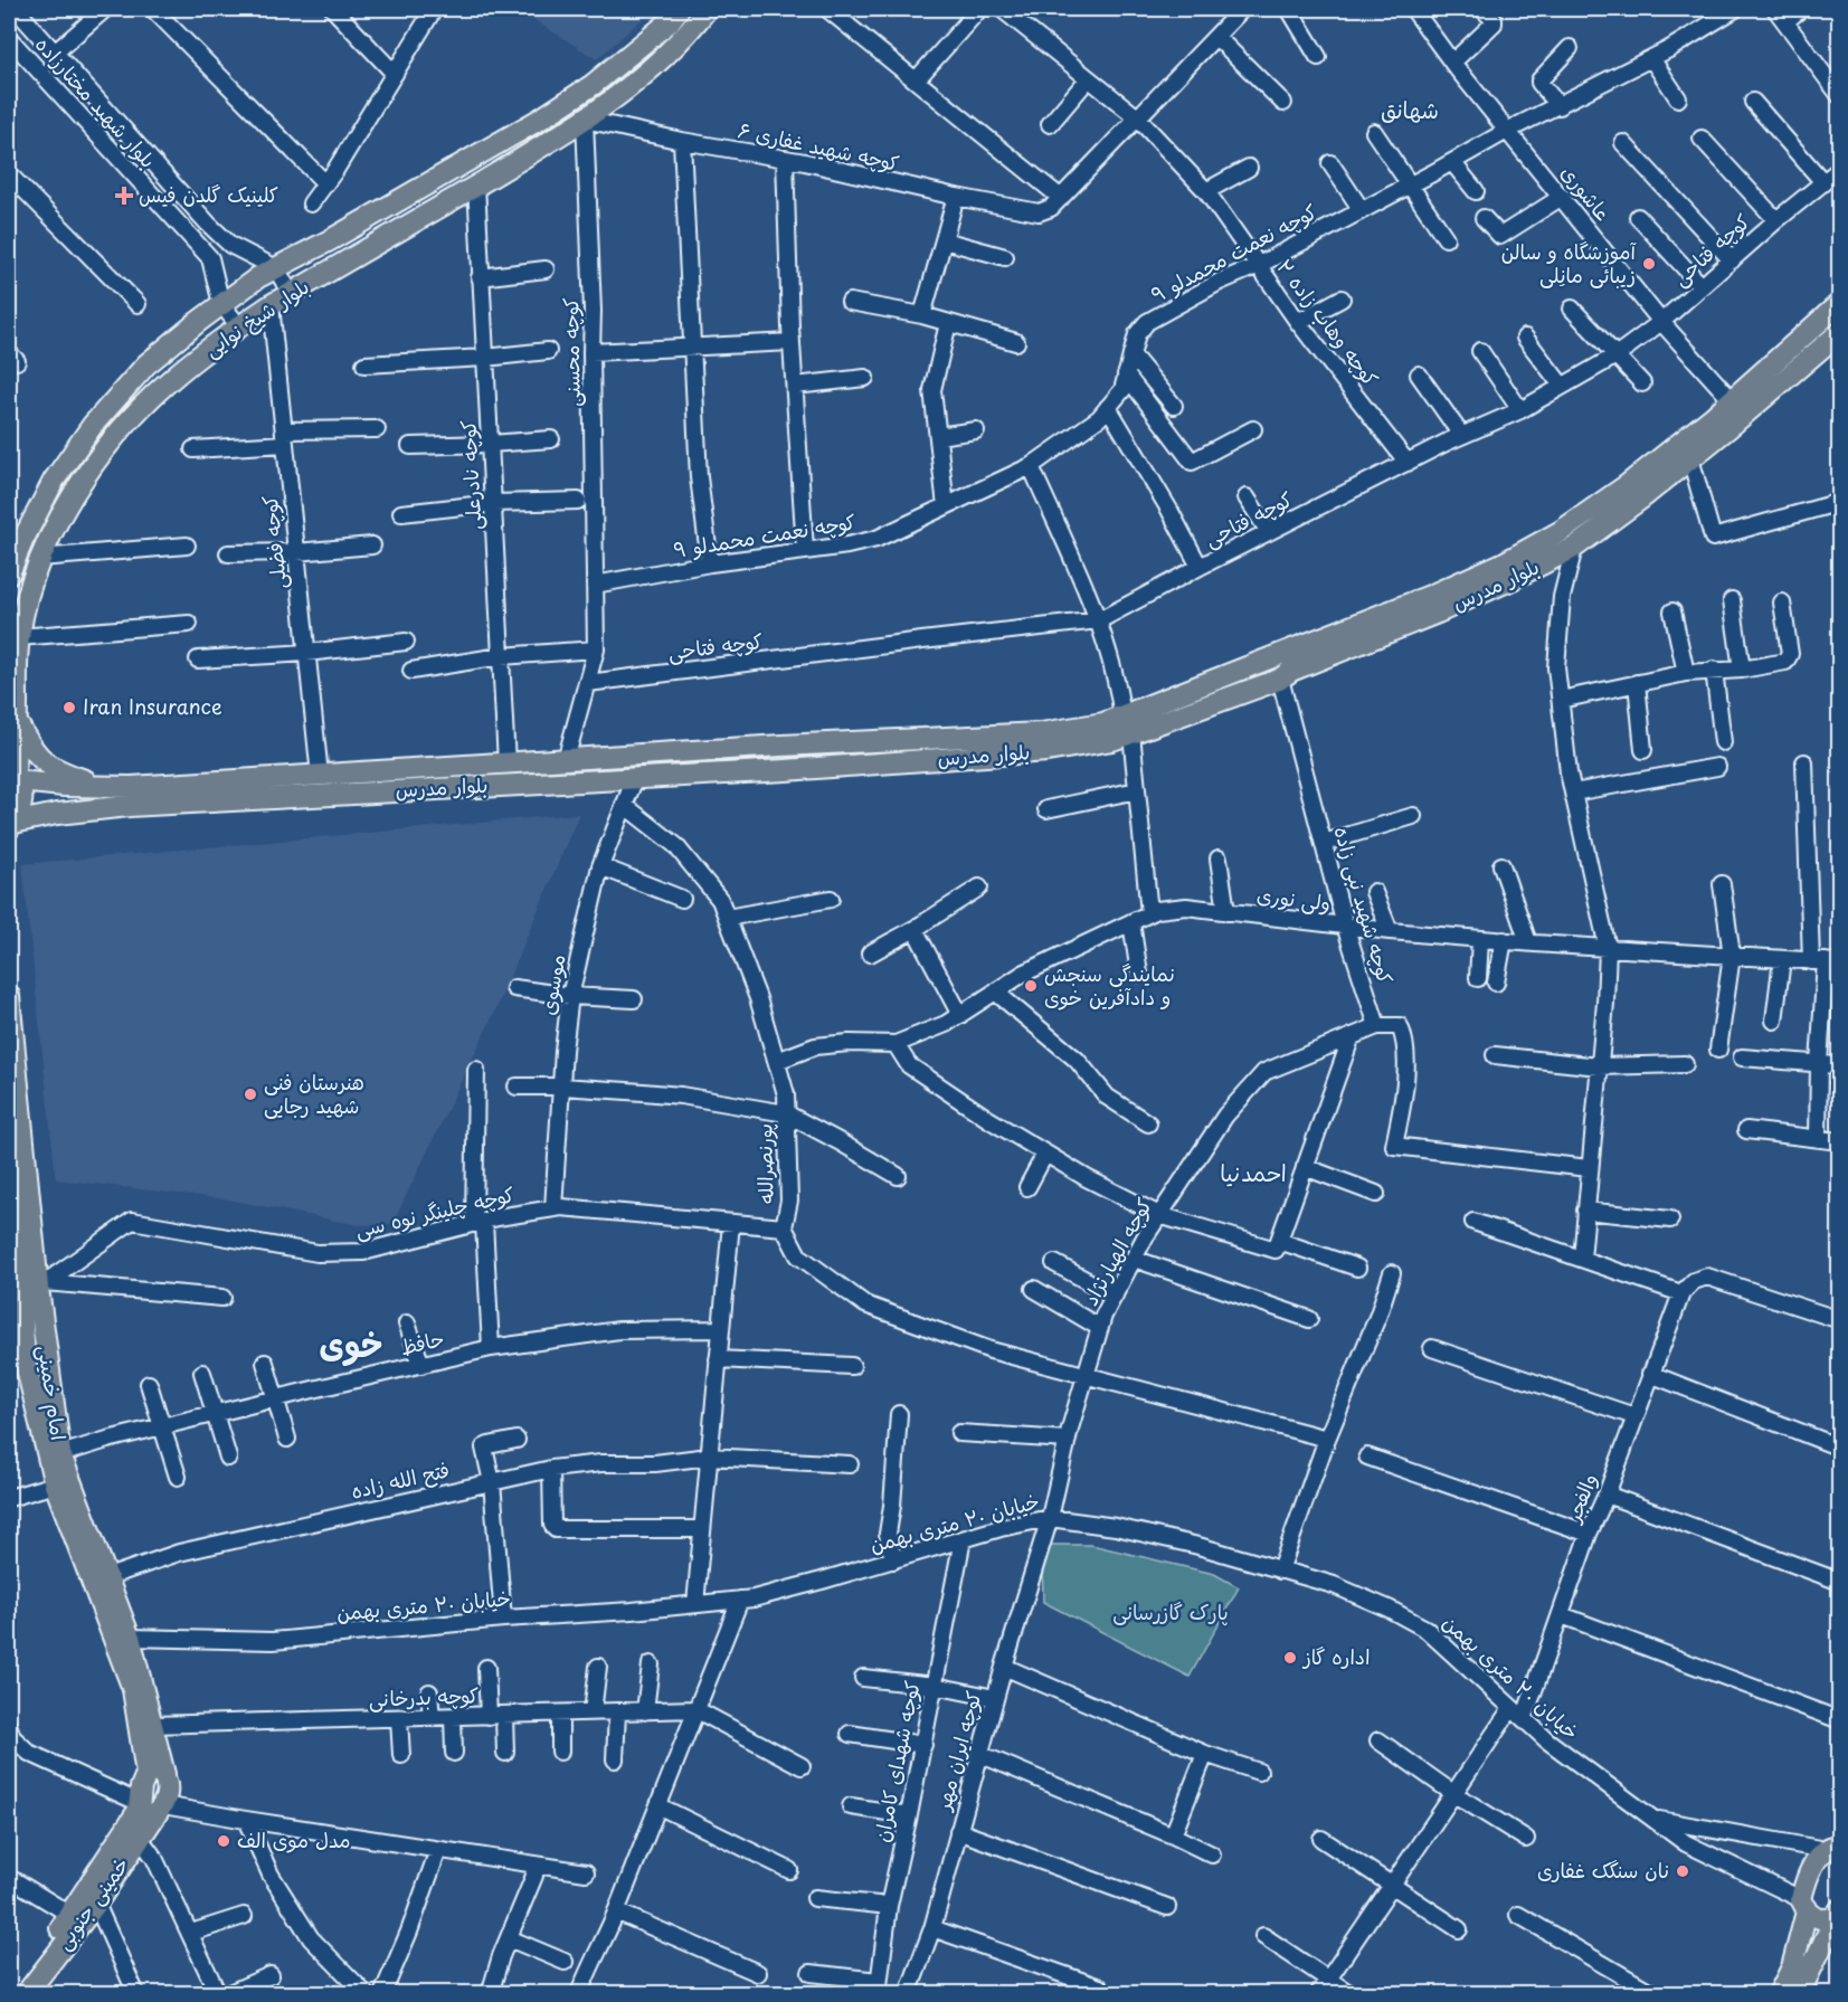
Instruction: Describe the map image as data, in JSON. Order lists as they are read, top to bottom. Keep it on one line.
{"streets":{"main road":["بلوار شیخ نوایی","بلوار مدرس","امام خمینی","خمینی جنوبی"],"street":["بلوار شهید مختارزاده","کوچه شهید غفاری ۶","عاشوری","کوچه فتاحی","کوچه نعمت محمدلو ۹","کوچه وهاب زاده ۲","کوچه محسنی","کوچه نادرعلی","کوچه فضلی","ولی نوری","کوچه شهید نبی زاده","موسوی","پورنصرالله","کوچه چلینگر نوه سی","کوچه الهیارنژاد","حافظ","فتح الله زاده","والفجر","خیابان ۲۰ متری بهمن","کوچه بدرخانی","کوچه ایران مهر","کوچه شهدای کامران"]},"crossings":[["بلوار شهید مختارزاده","بلوار شیخ نوایی"],["کوچه شهید غفاری ۶","بلوار شیخ نوایی"],["کوچه شهید غفاری ۶","کوچه محسنی"],["عاشوری","کوچه فتاحی"],["عاشوری","کوچه نعمت محمدلو ۹"],["عاشوری","بلوار مدرس"],["کوچه فتاحی","کوچه وهاب زاده ۲"],["کوچه فتاحی","کوچه محسنی"],["کوچه نعمت محمدلو ۹","کوچه وهاب زاده ۲"],["کوچه نعمت محمدلو ۹","کوچه محسنی"],["بلوار شیخ نوایی","کوچه محسنی"],["بلوار شیخ نوایی","کوچه نادرعلی"],["بلوار شیخ نوایی","کوچه فضلی"],["بلوار شیخ نوایی","بلوار مدرس"],["کوچه محسنی","بلوار مدرس"],["کوچه نادرعلی","بلوار مدرس"],["کوچه فضلی","بلوار مدرس"],["بلوار مدرس","کوچه شهید نبی زاده"],["بلوار مدرس","موسوی"],["ولی نوری","کوچه شهید نبی زاده"],["ولی نوری","پورنصرالله"],["موسوی","پورنصرالله"],["موسوی","کوچه چلینگر نوه سی"],["پورنصرالله","کوچه چلینگر نوه سی"],["پورنصرالله","کوچه الهیارنژاد"],["کوچه چلینگر نوه سی","امام خمینی"],["کوچه الهیارنژاد","خیابان ۲۰ متری بهمن"],["کوچه الهیارنژاد","کوچه ایران مهر"],["حافظ","امام خمینی"],["امام خمینی","فتح الله زاده"],["امام خمینی","خیابان ۲۰ متری بهمن"],["امام خمینی","کوچه بدرخانی"],["والفجر","خیابان ۲۰ متری بهمن"],["خیابان ۲۰ متری بهمن","کوچه ایران مهر"],["خیابان ۲۰ متری بهمن","کوچه شهدای کامران"]],"districts":["شهانق","احمدنیا","خوی"],"parks":["پارک گازرسانی"],"places":{"health":["کلینیک گلدن فیس"],"other":["آموزشگاه و سالن زیبائی مانِلی","Iran Insurance","نمایندگی سنجش و دادآفرین خوی","هنرستان فنی شهید رجایی","اداره گاز","مدل موی الف","نان سنگک غفاری"]}}
